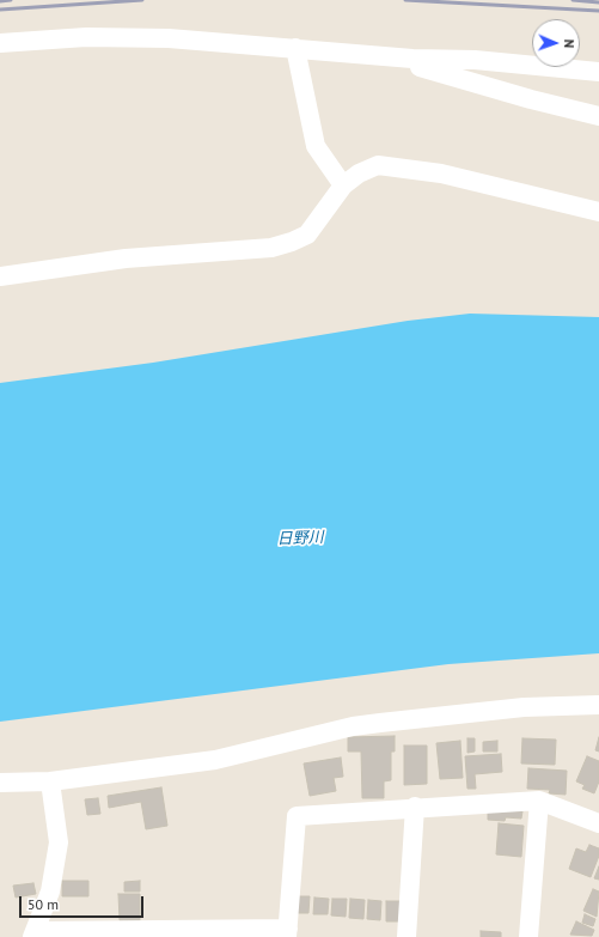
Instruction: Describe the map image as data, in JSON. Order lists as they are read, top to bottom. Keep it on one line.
{"water":["日野川"],"scale_bar":"50 m","north":"right"}
